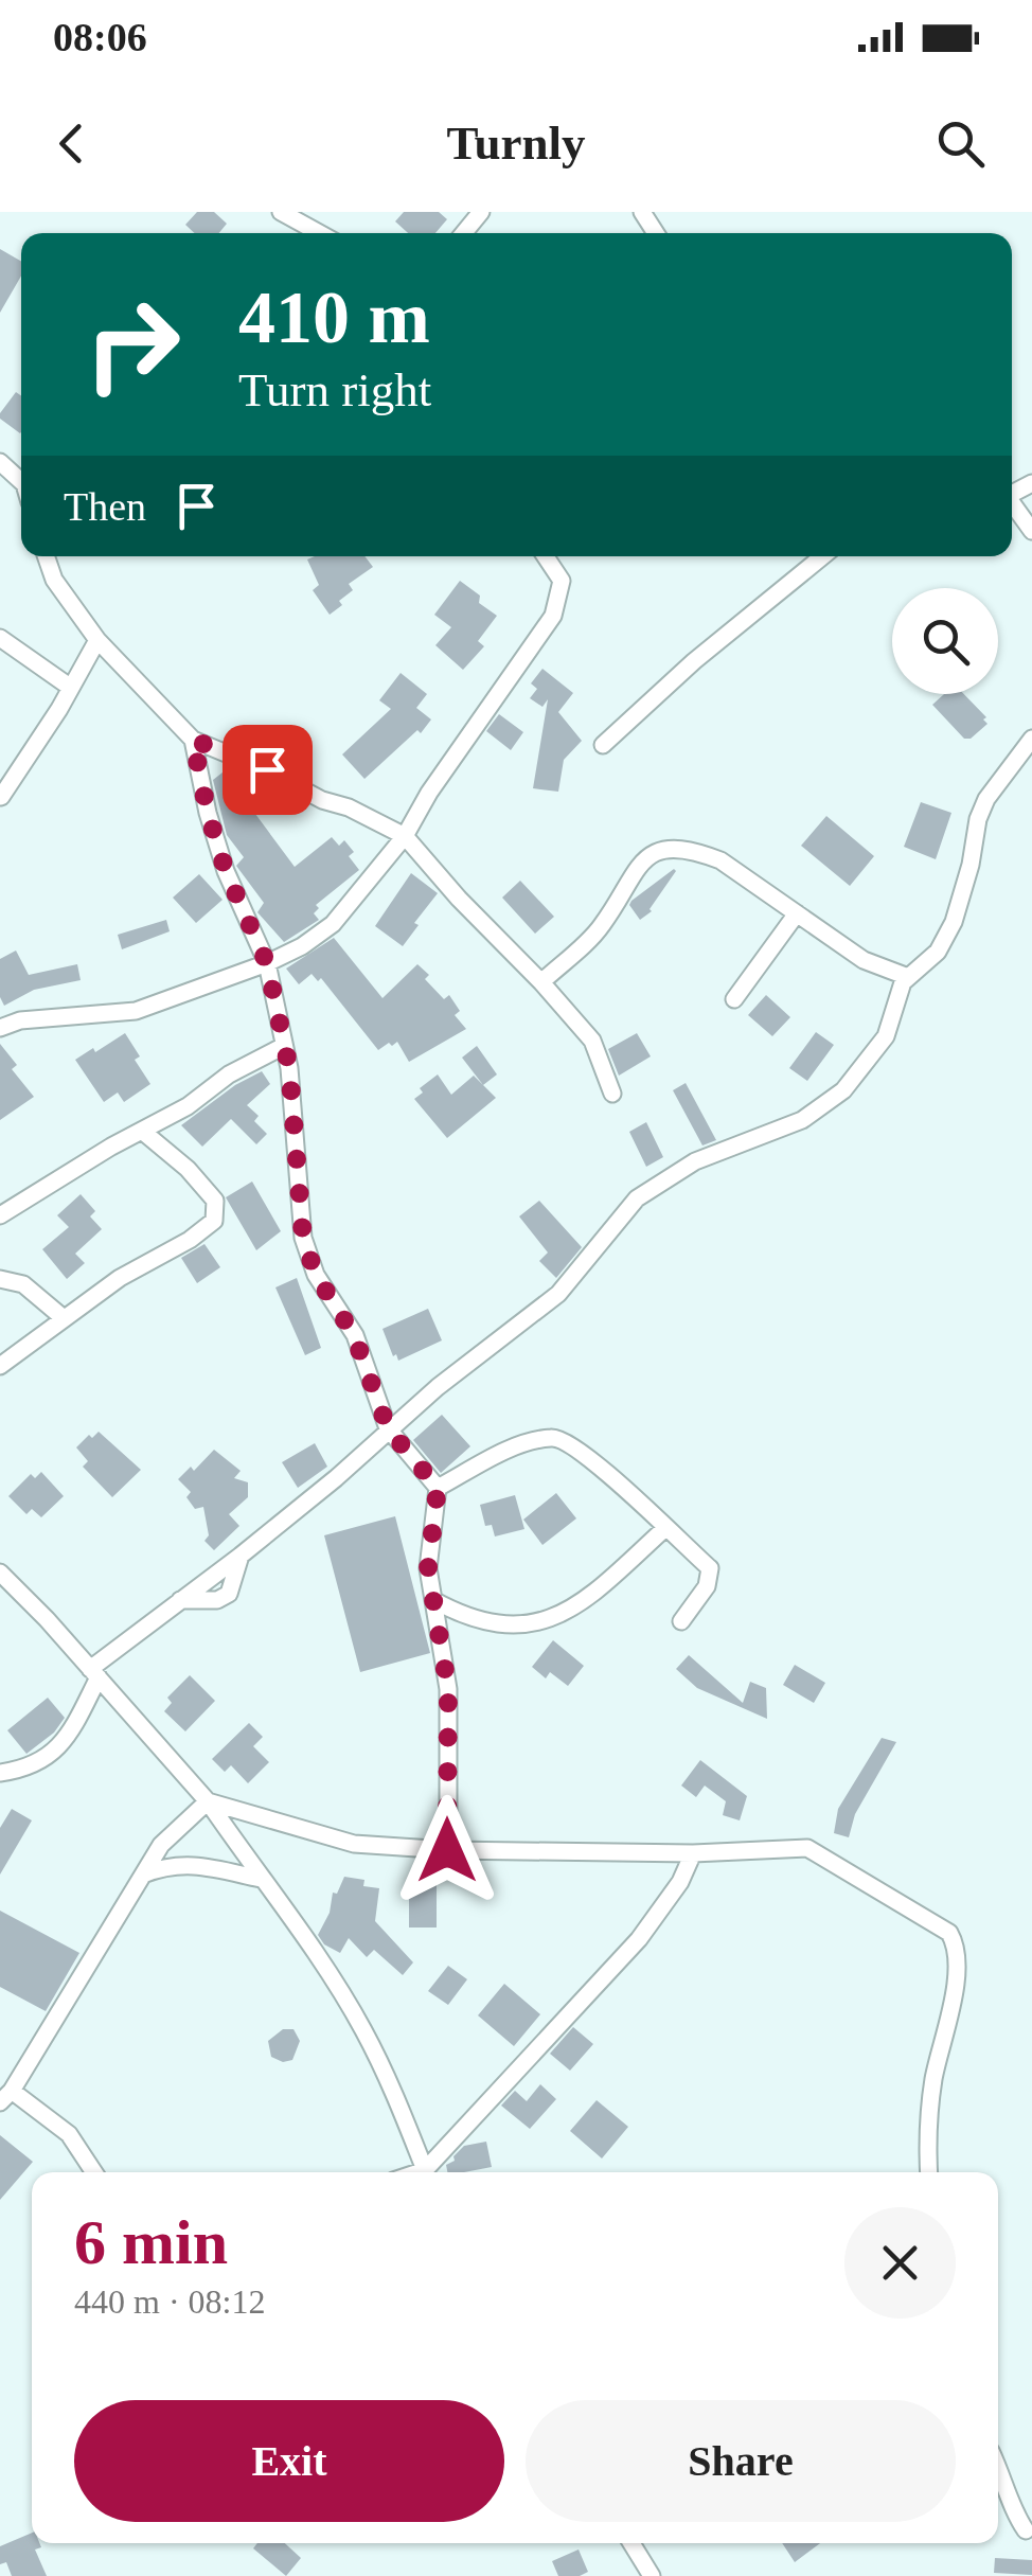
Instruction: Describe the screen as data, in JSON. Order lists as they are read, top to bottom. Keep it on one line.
{"page":{"status":"08:06","header":"Turnly","turn":["410 m","Turn right"],"then":"Then","heading":["6 min","440 m · 08:12"],"buttons":["Exit","Share"]}}
